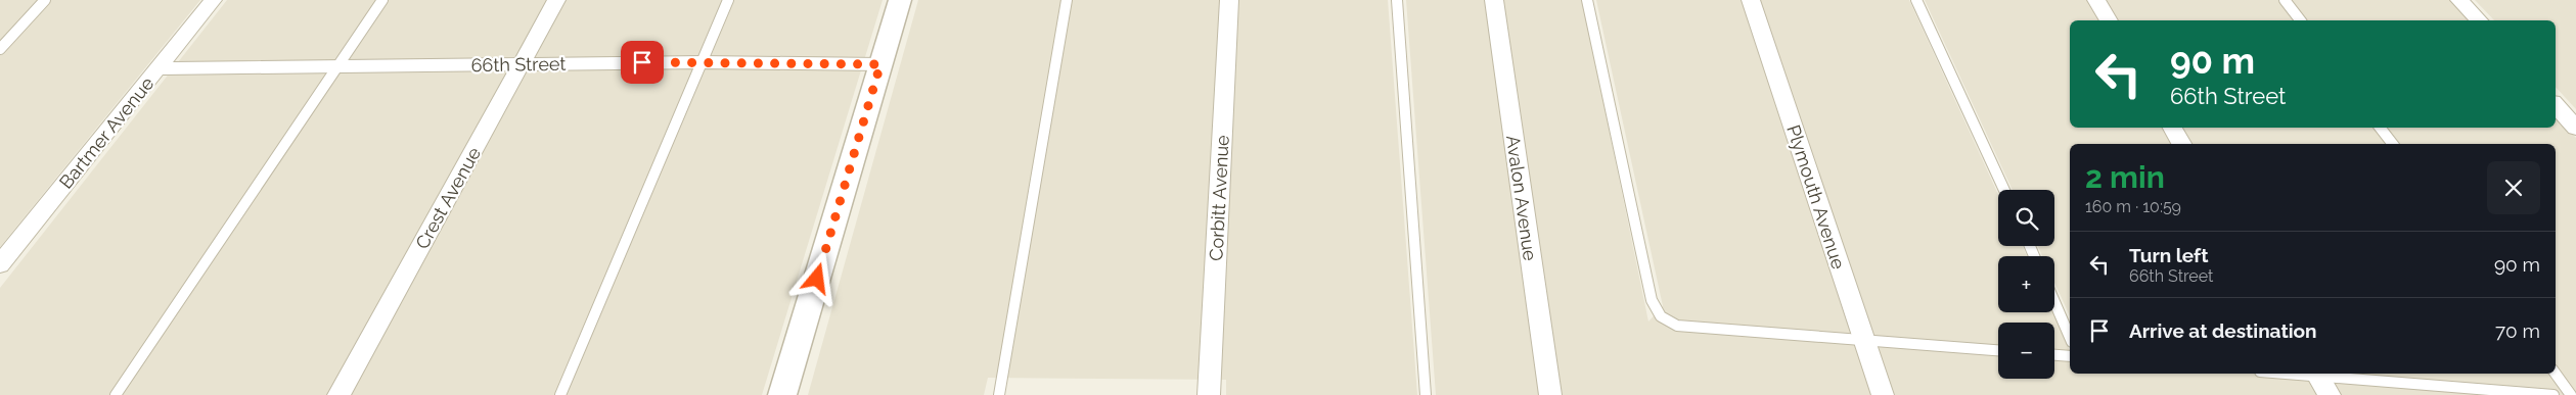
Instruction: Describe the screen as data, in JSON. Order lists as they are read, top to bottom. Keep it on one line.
{"streets":{"street":["66th Street","Bartmer Avenue","Plymouth Avenue","Crest Avenue","Corbitt Avenue","Avalon Avenue"]},"crossings":[["66th Street","Bartmer Avenue"],["66th Street","Crest Avenue"]],"page":{"turn":["90 m","66th Street"],"heading":["2 min","160 m · 10:59"],"map_buttons":["+","−"],"list":[{"name":"Turn left","note":"66th Street","value":"90 m"},{"name":"Arrive at destination","value":"70 m"}]}}
